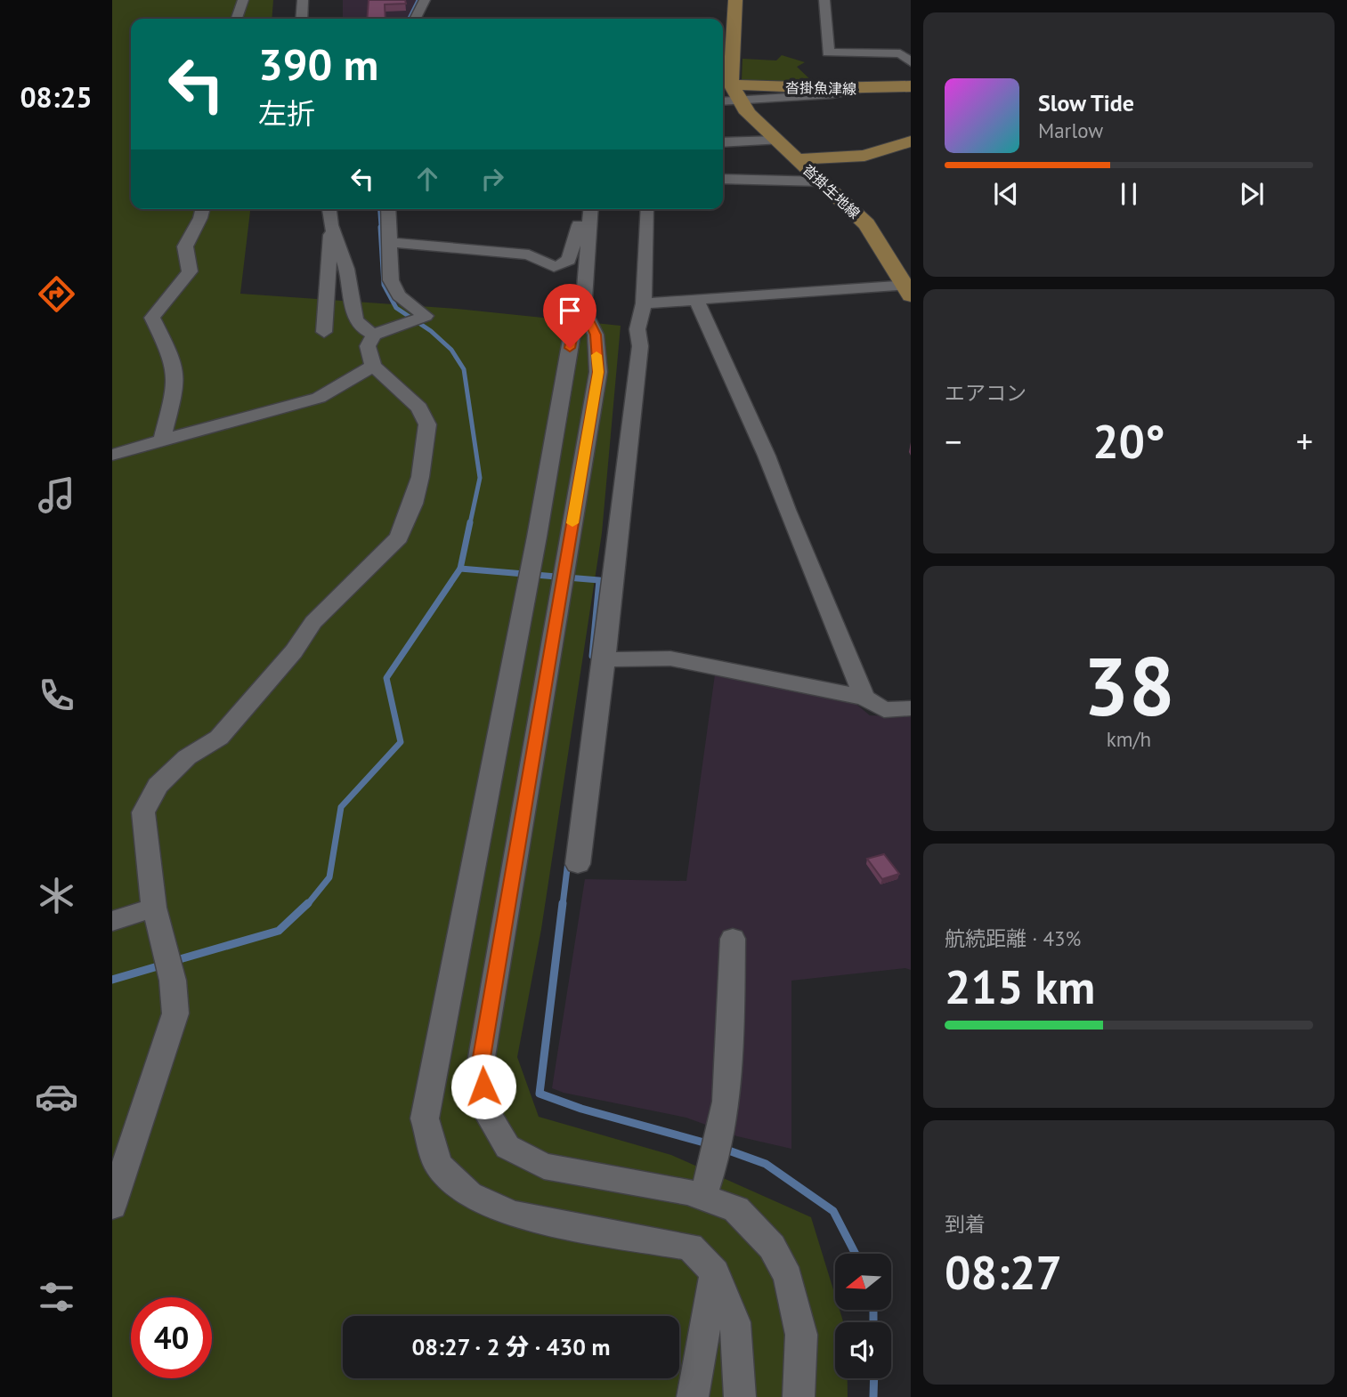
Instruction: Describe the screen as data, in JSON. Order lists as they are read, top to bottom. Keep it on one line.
{"streets":{"main road":["沓掛魚津線","沓掛生地線"]},"crossings":[["沓掛魚津線","沓掛生地線"]],"north":"left","page":{"tabs":"08:25","turn":["390 m","左折"],"song":["Slow Tide","Marlow"],"tile":["エアコン",["38","km/h"],["航続距離 · 43%","215 km"],["到着","08:27"]],"heat":["−","20°","+"],"limit":"40","trip":"08:27 · 2 分 · 430 m"}}
